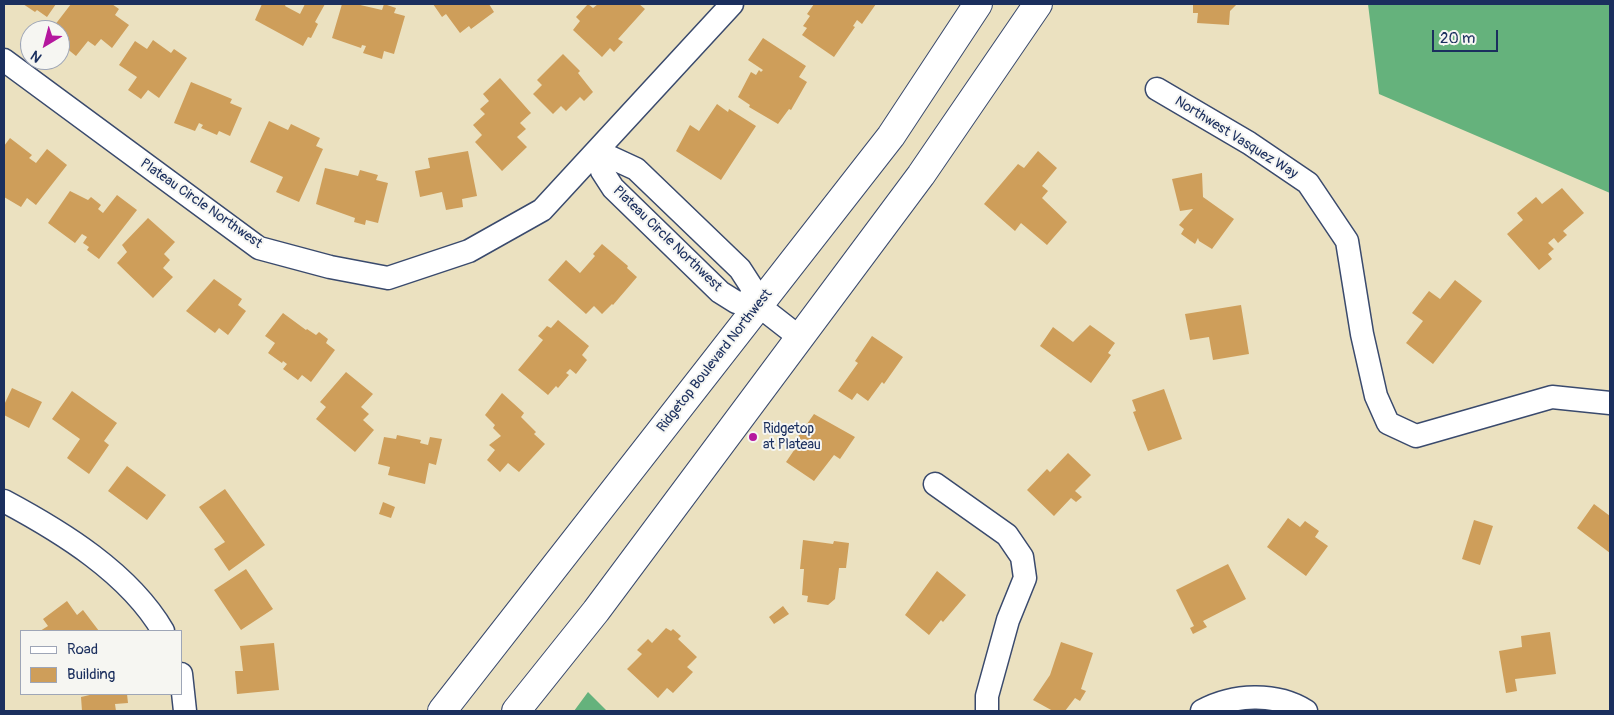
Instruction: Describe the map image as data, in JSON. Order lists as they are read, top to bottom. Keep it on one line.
{"streets":{"main road":["Ridgetop Boulevard Northwest"],"street":["Northwest Vasquez Way","Plateau Circle Northwest"]},"crossings":[["Plateau Circle Northwest","Ridgetop Boulevard Northwest"]],"places":["Ridgetop at Plateau"],"legend":["Road","Building"],"scale_bar":"20 m","north":"bottom left"}
